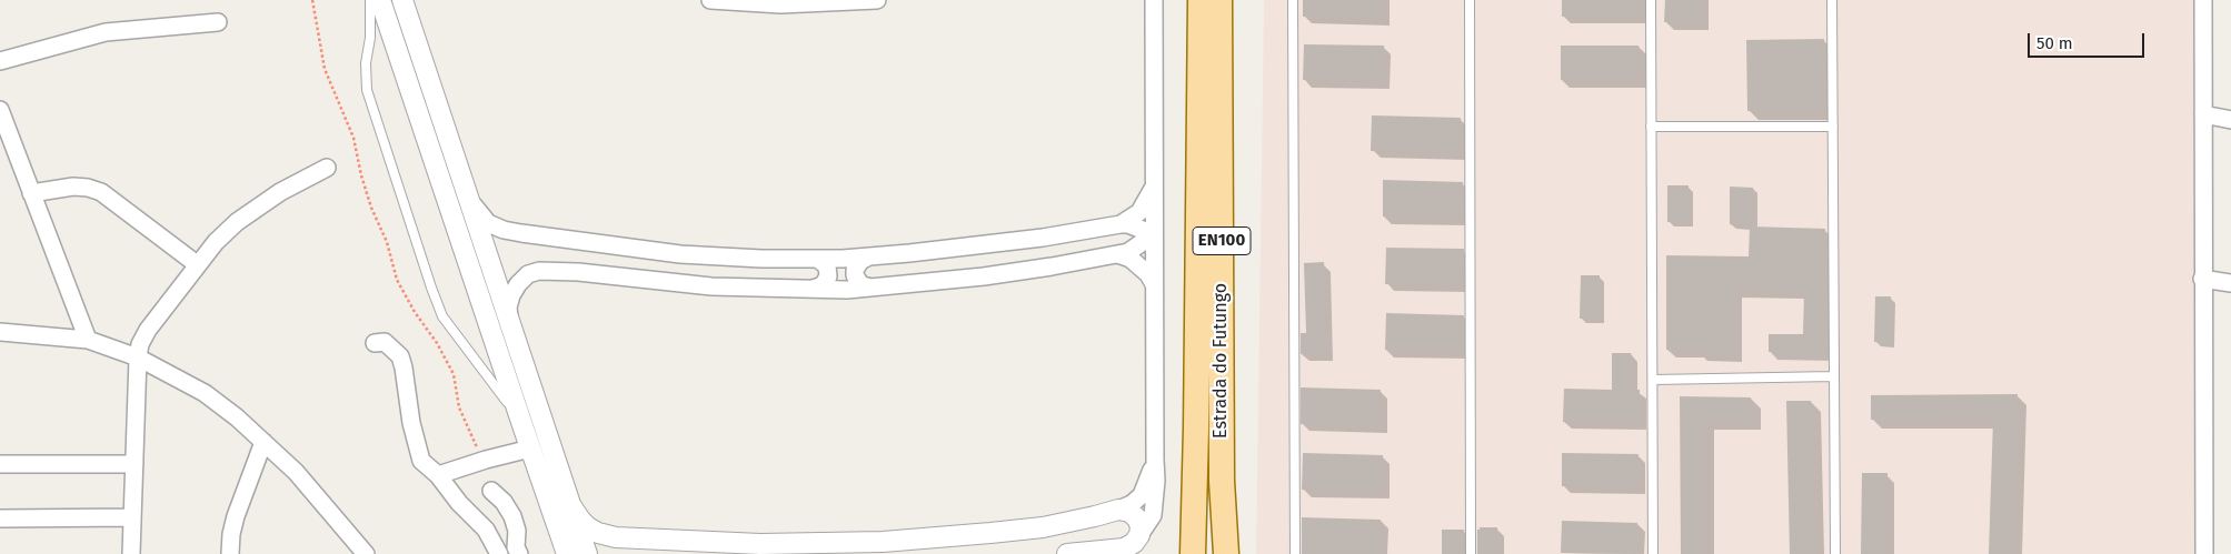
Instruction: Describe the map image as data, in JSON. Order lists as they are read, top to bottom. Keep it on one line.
{"streets":{"main road":["EN100","Estrada do Futungo"]},"scale_bar":"50 m"}
